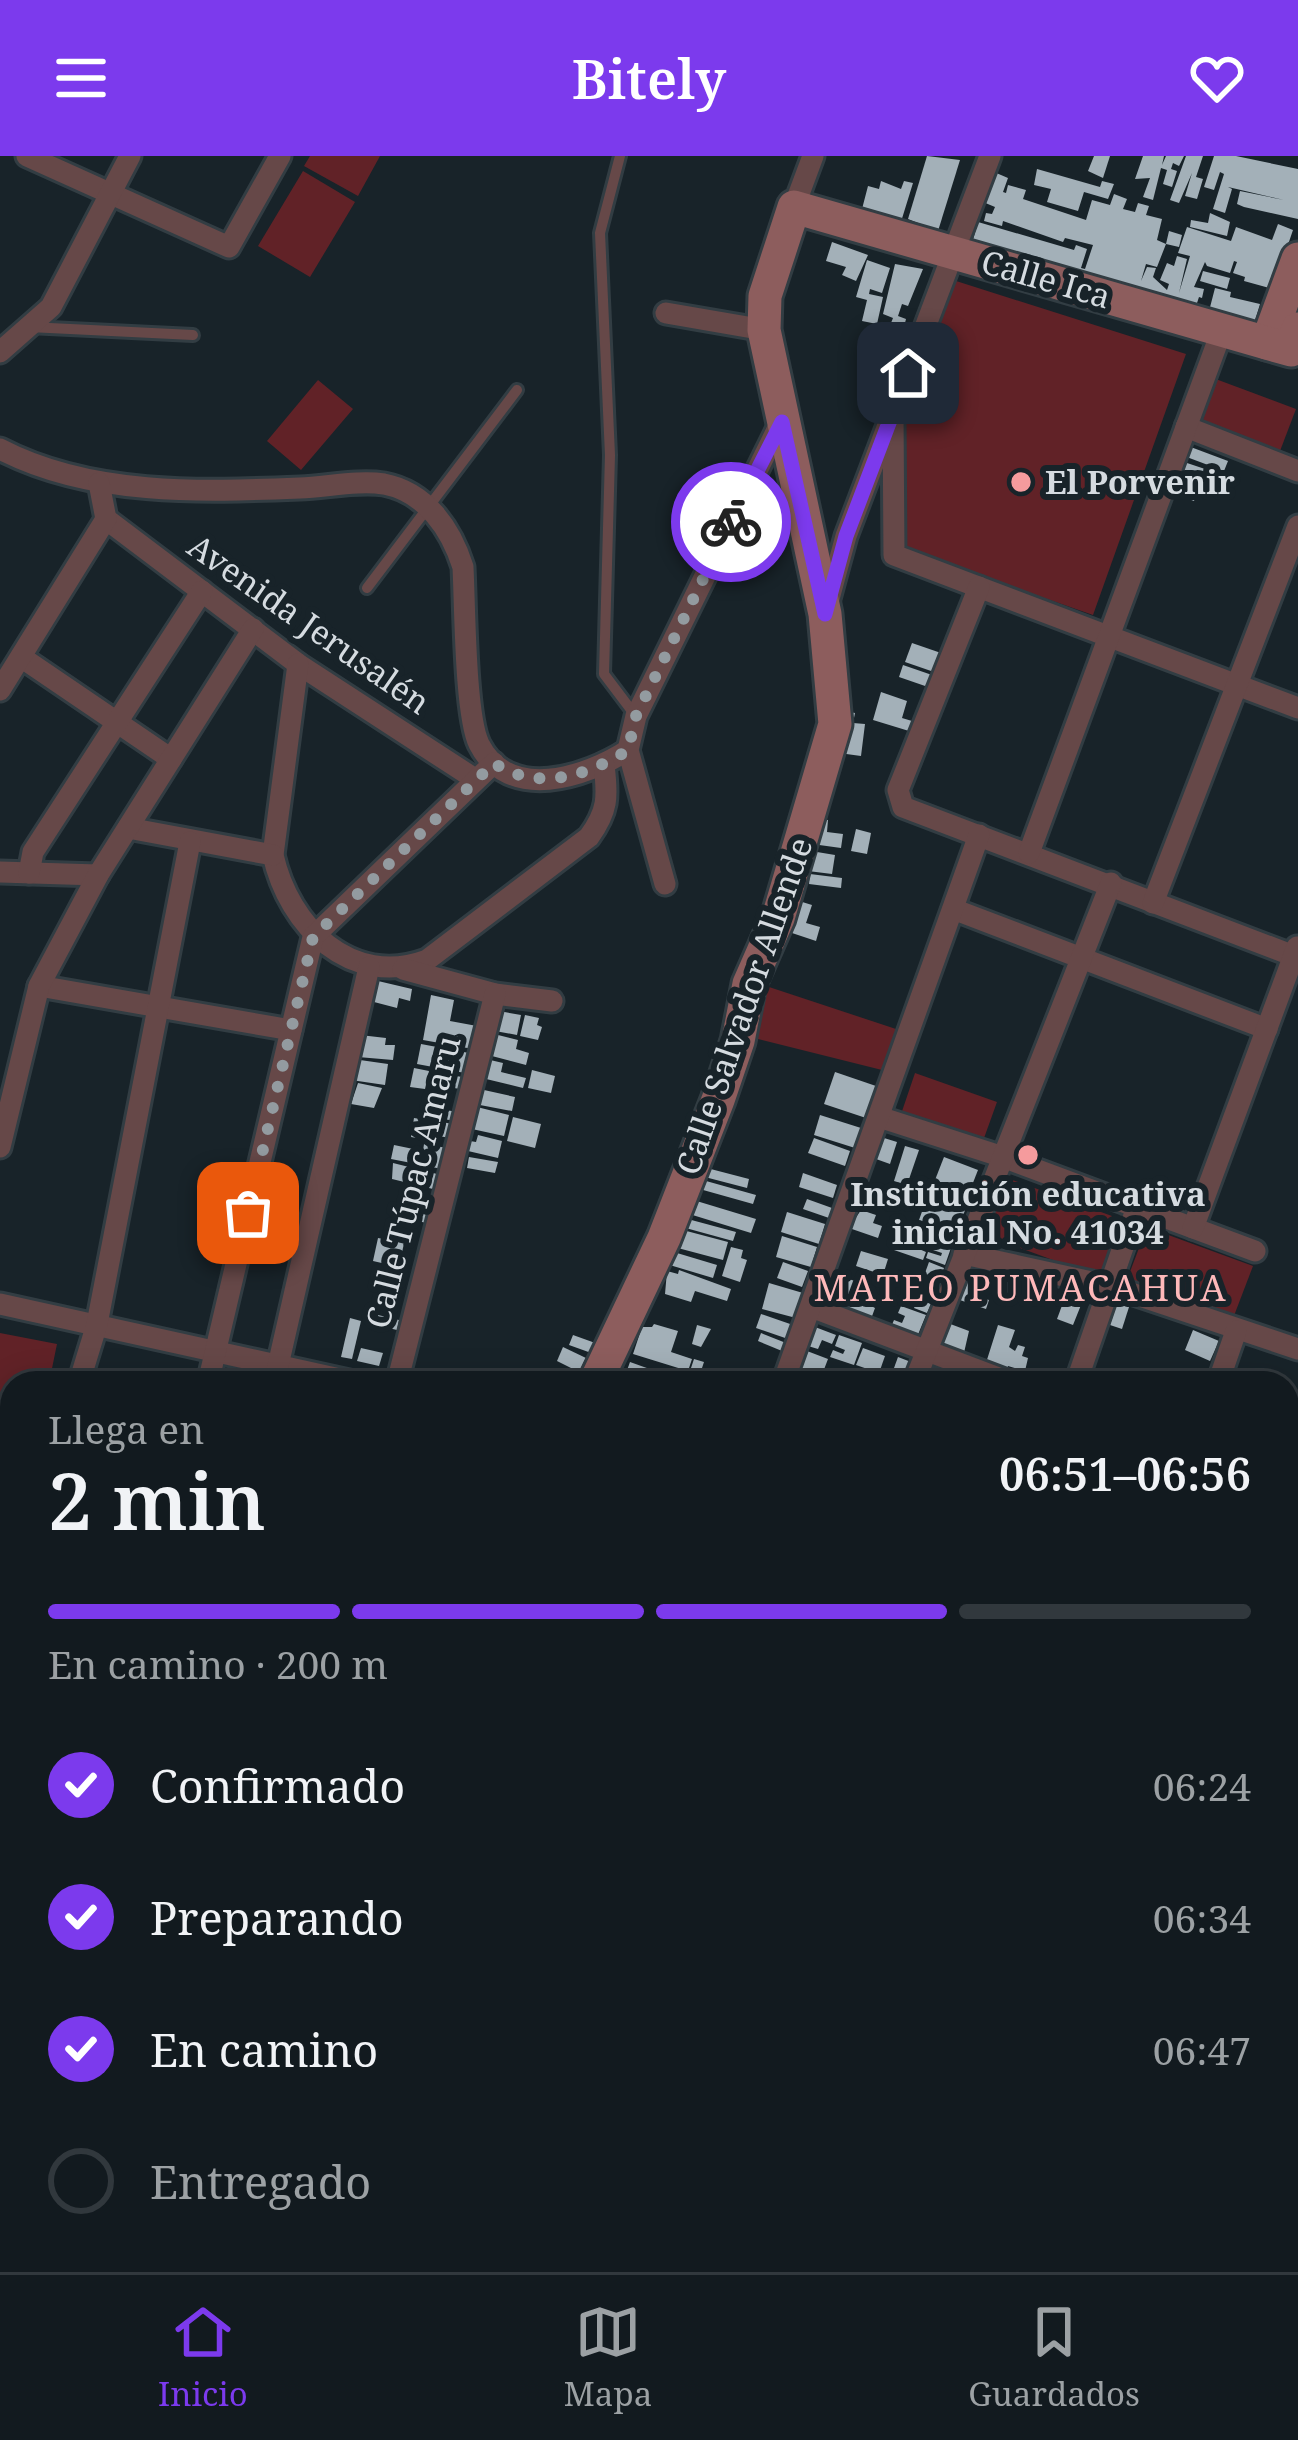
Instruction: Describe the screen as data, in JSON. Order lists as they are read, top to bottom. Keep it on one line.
{"streets":{"street":["Calle Ica","Avenida Jerusalén","Calle Salvador Allende","Calle Túpac Amaru"]},"crossings":[["Calle Ica","Calle Salvador Allende"]],"districts":["MATEO PUMACAHUA"],"places":["El Porvenir","Institución educativa inicial No. 41034"],"page":{"header":"Bitely","heading":["2 min","Llega en","06:51–06:56"],"bar":"En camino · 200 m","list":[["Confirmado","06:24"],["Preparando","06:34"],["En camino","06:47"],"Entregado"],"tabs":["Inicio","Mapa","Guardados"]}}
